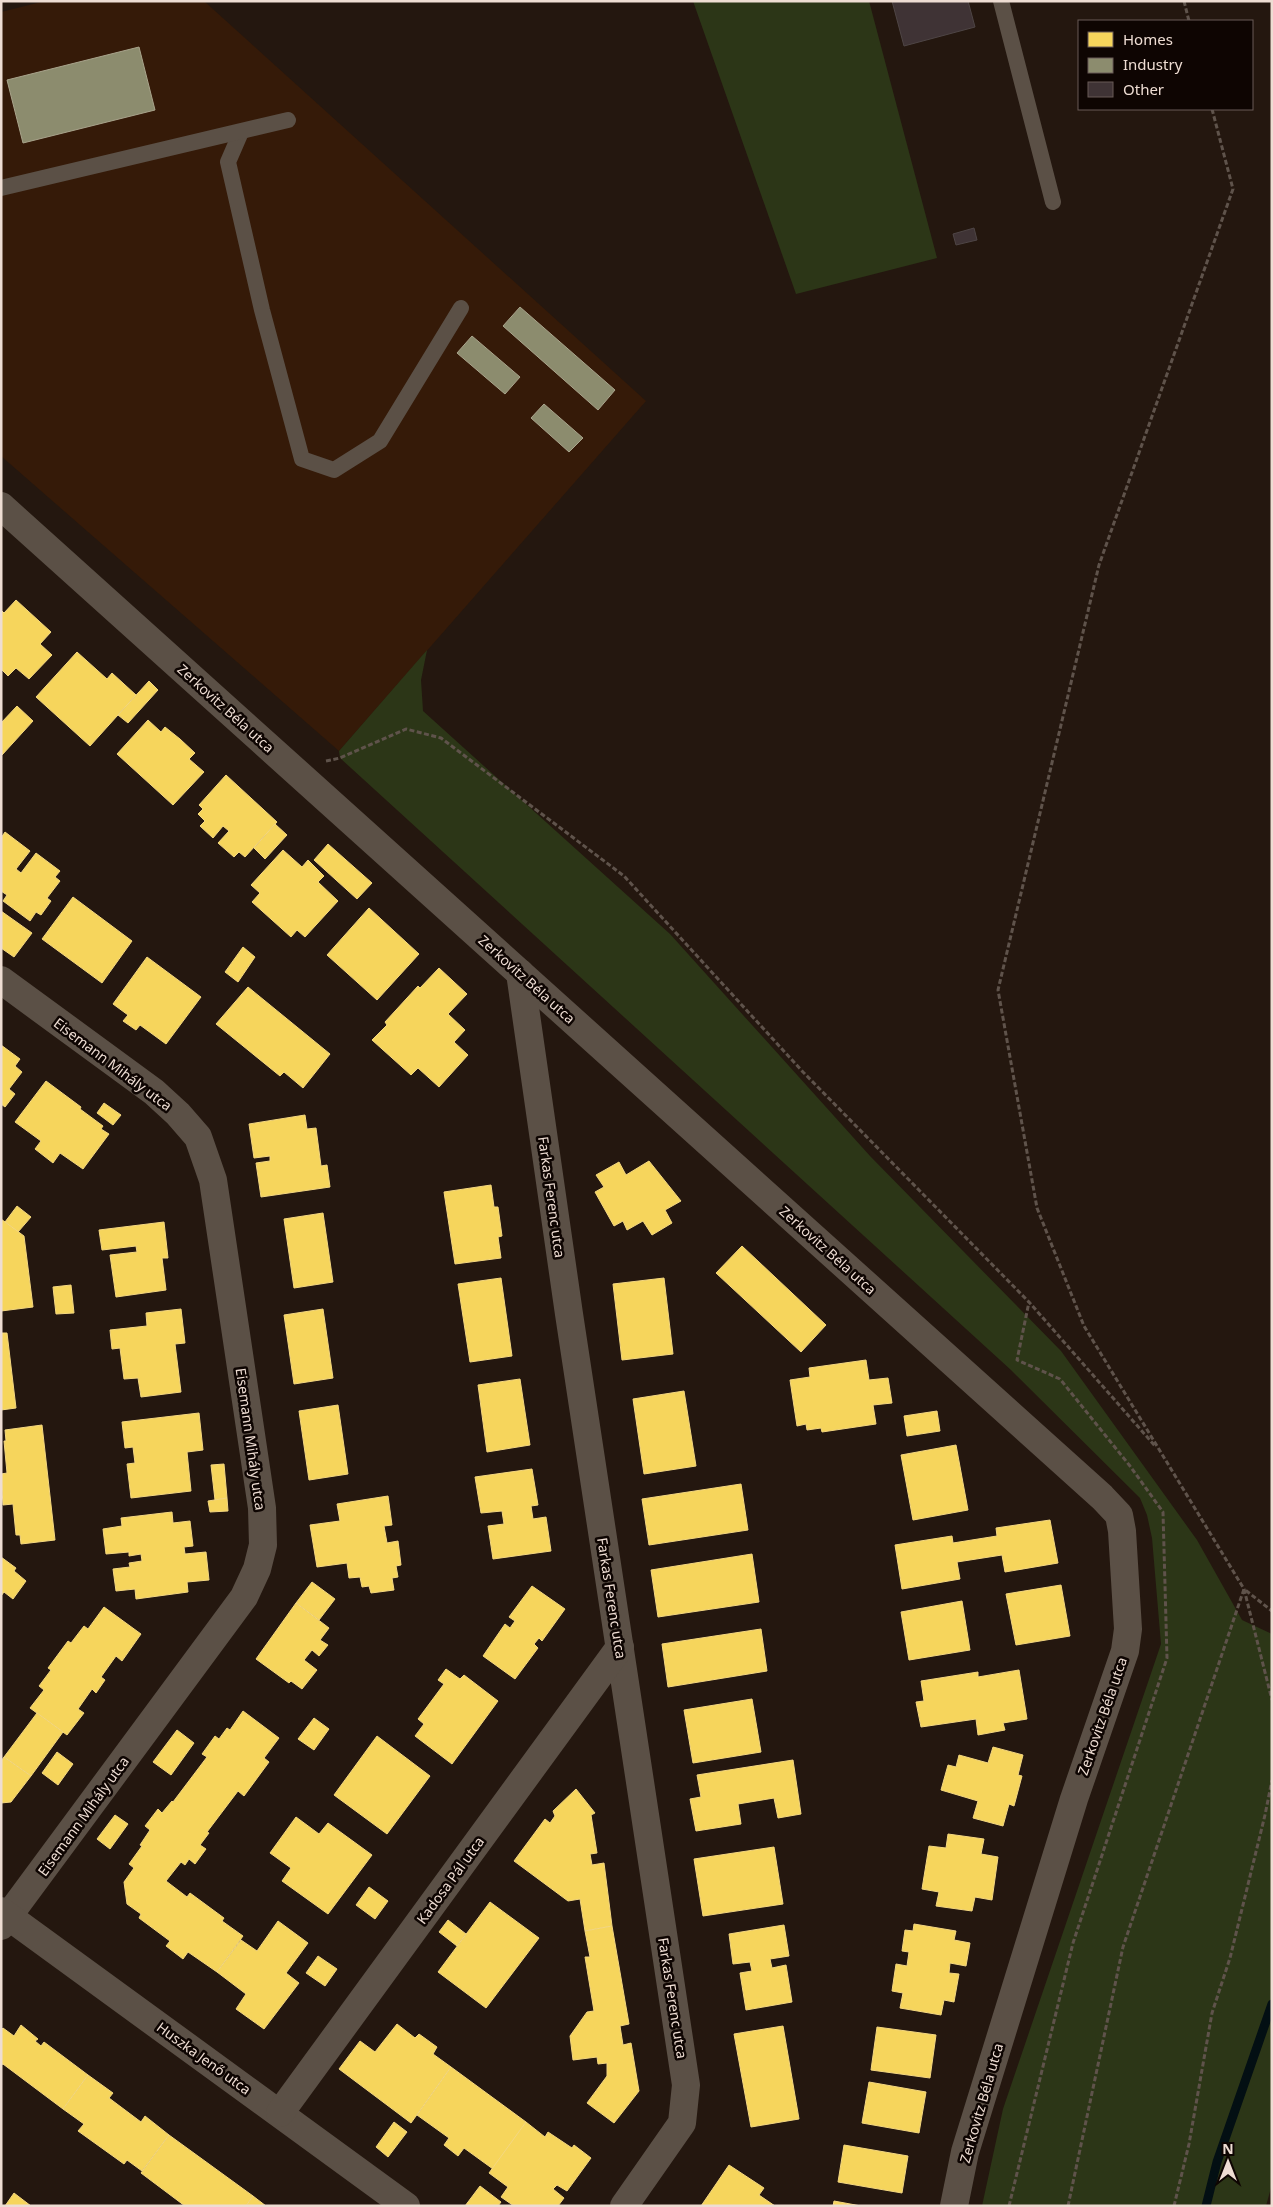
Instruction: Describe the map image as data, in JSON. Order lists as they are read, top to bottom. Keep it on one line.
{"streets":{"street":["Zerkovitz Béla utca","Eisemann Mihály utca","Farkas Ferenc utca","Kadosa Pál utca","Huszka Jenő utca"]},"crossings":[["Zerkovitz Béla utca","Farkas Ferenc utca"],["Eisemann Mihály utca","Huszka Jenő utca"],["Farkas Ferenc utca","Kadosa Pál utca"],["Kadosa Pál utca","Huszka Jenő utca"]],"legend":["Homes","Industry","Other"],"north":"top"}
